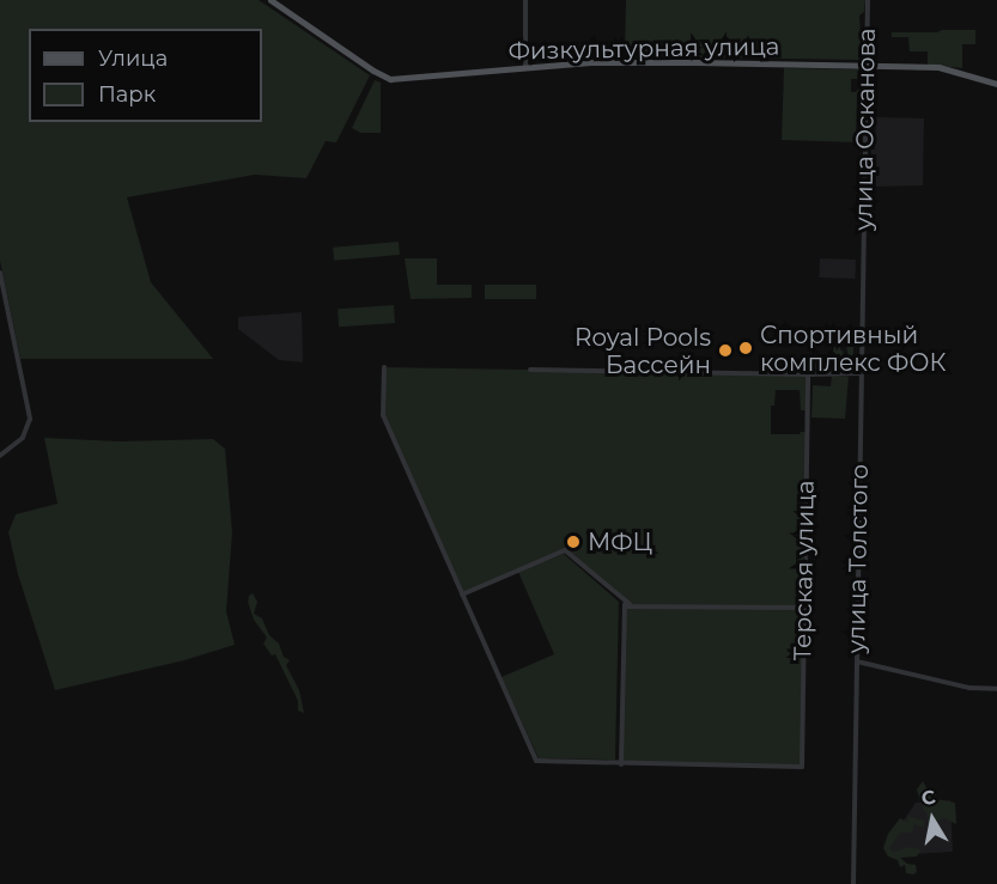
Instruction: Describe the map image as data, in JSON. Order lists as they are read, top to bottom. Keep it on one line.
{"streets":{"main road":["Физкультурная улица"],"street":["улица Осканова","улица Толстого","Терская улица"]},"crossings":[["Физкультурная улица","улица Осканова"],["улица Осканова","улица Толстого"]],"places":["Спортивный комплекс ФОК","Royal Pools Бассейн","МФЦ"],"legend":["Улица","Парк"],"north":"top"}
